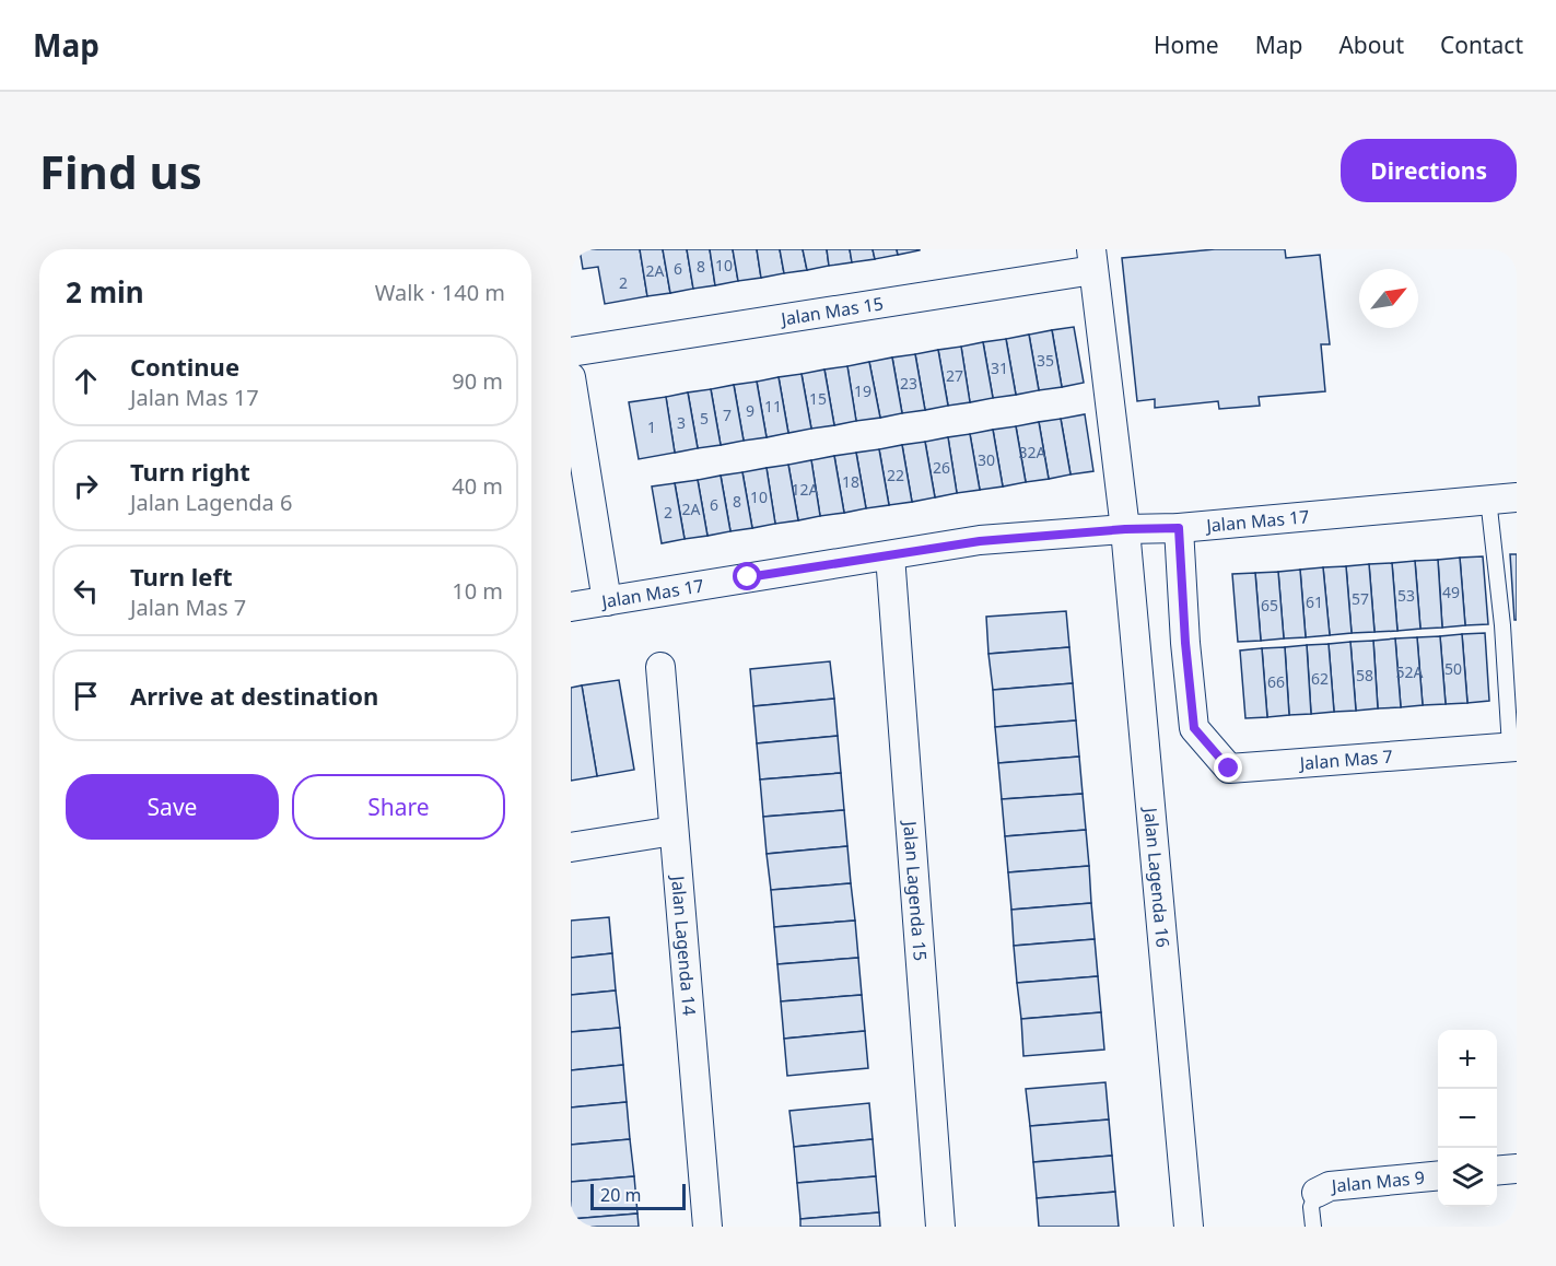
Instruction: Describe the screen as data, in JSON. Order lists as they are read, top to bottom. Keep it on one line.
{"streets":{"street":["Jalan Mas 15","Jalan Mas 17","Jalan Mas 7","Jalan Lagenda 16","Jalan Lagenda 15","Jalan Lagenda 14","Jalan Mas 9"]},"crossings":[["Jalan Mas 15","Jalan Lagenda 16"],["Jalan Mas 17","Jalan Mas 7"],["Jalan Mas 17","Jalan Lagenda 16"],["Jalan Mas 17","Jalan Lagenda 15"]],"house_numbers":["10","8","6","2A","2","35","31","27","23","19","15","11","9","7","5","3","1","32A","30","26","22","18","12A","10","8","6","2A","2","49","53","57","61","65","50","52A","58","62","66"],"scale_bar":"20 m","north":"top right","page":{"header":"Map","nav":["Home","Map","About","Contact"],"buttons":["Directions",["Save","Share"]],"title":"Find us","heading":["2 min","Walk · 140 m"],"list":[["Continue","Jalan Mas 17","90 m"],["Turn right","Jalan Lagenda 6","40 m"],["Turn left","Jalan Mas 7","10 m"],"Arrive at destination"],"map_buttons":["+","−"],"scale":"20 m"}}
